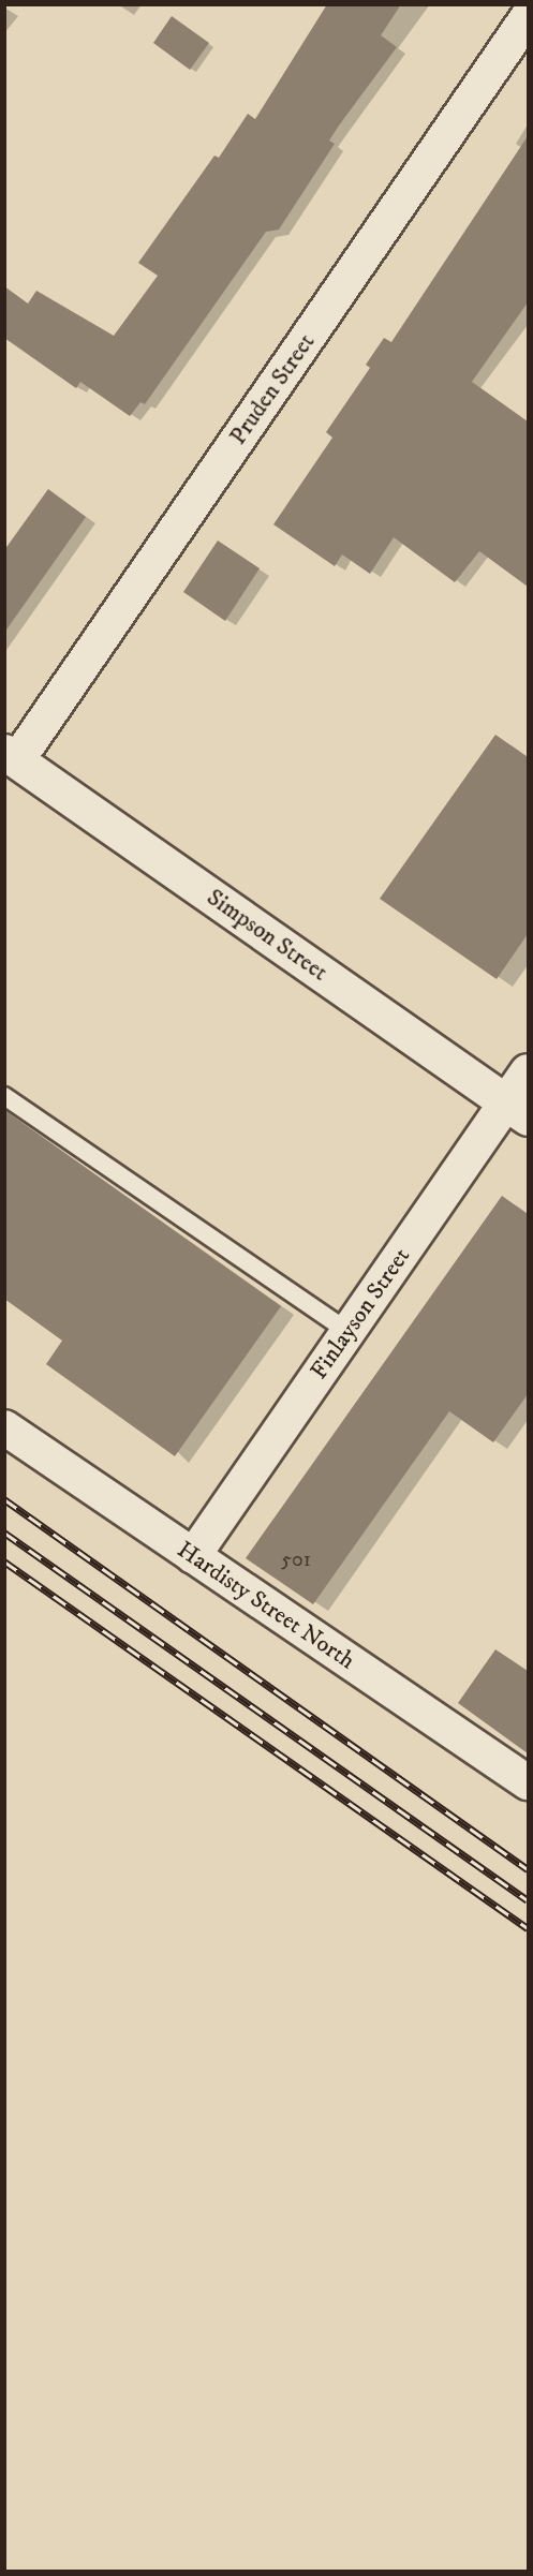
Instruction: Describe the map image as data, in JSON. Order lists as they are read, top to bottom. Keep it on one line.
{"streets":{"main road":["Simpson Street"],"street":["Pruden Street","Finlayson Street","Hardisty Street North"]},"crossings":[["Pruden Street","Simpson Street"],["Simpson Street","Finlayson Street"],["Finlayson Street","Hardisty Street North"]],"house_numbers":["501"]}
